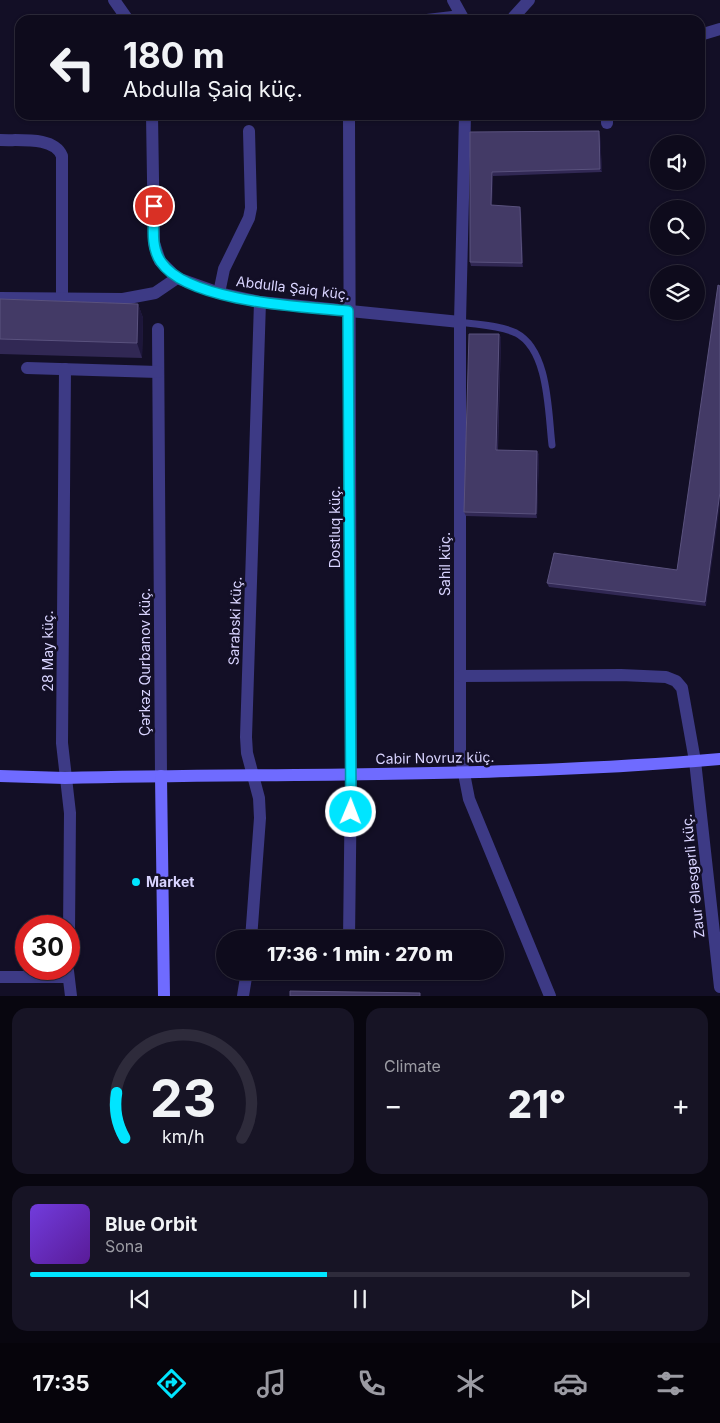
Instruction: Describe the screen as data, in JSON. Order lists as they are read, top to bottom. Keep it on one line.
{"streets":{"main road":["Çərkəz Qurbanov küç.","Cabir Novruz küç."],"street":["Abdulla Şaiq küç.","Dostluq küç.","Sahil küç.","Sarabski küç.","28 May küç.","Zaur Ələsgərli küç."]},"crossings":[["Abdulla Şaiq küç.","Dostluq küç."],["Abdulla Şaiq küç.","Sahil küç."],["Abdulla Şaiq küç.","Sarabski küç."],["Dostluq küç.","Cabir Novruz küç."],["Sahil küç.","Cabir Novruz küç."],["Sahil küç.","Zaur Ələsgərli küç."],["Sarabski küç.","Cabir Novruz küç."],["28 May küç.","Cabir Novruz küç."],["Çərkəz Qurbanov küç.","Cabir Novruz küç."],["Cabir Novruz küç.","Zaur Ələsgərli küç."]],"places":["Market"],"page":{"turn":["180 m","Abdulla Şaiq küç."],"limit":"30","trip":"17:36 · 1 min · 270 m","tile":"Climate","heat":["−","21°","+"],"song":["Blue Orbit","Sona"],"tabs":"17:35","gauge":["23","km/h"]}}
